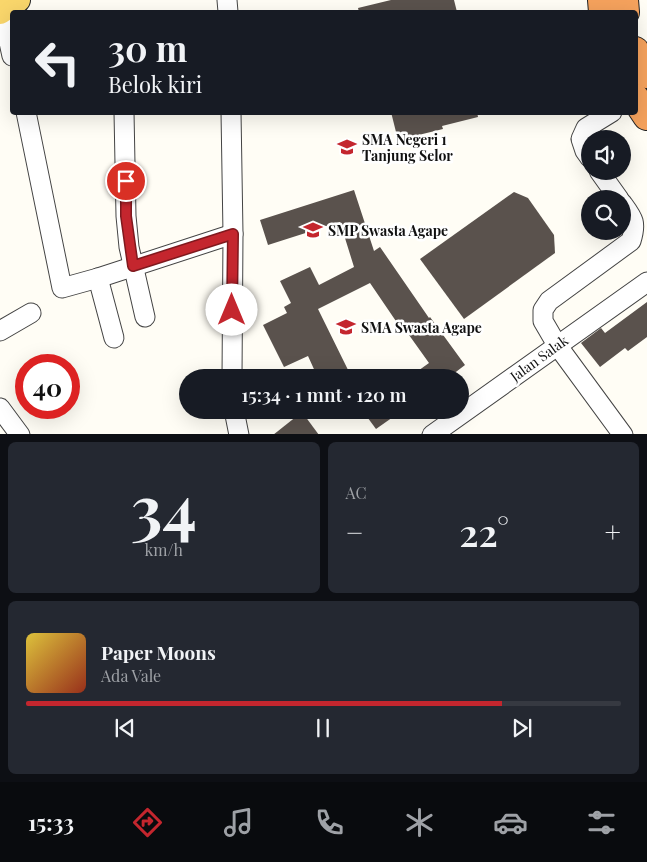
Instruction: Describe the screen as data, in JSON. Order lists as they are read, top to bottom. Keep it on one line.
{"streets":{"street":["Jalan Salak"]},"places":{"school or university":["SMA Negeri 1 Tanjung Selor","SMP Swasta Agape","SMA Swasta Agape"]},"page":{"turn":["30 m","Belok kiri"],"limit":"40","trip":"15:34 · 1 mnt · 120 m","tile":[["34","km/h"],"AC"],"heat":["−","22°","+"],"song":["Paper Moons","Ada Vale"],"tabs":"15:33"}}
